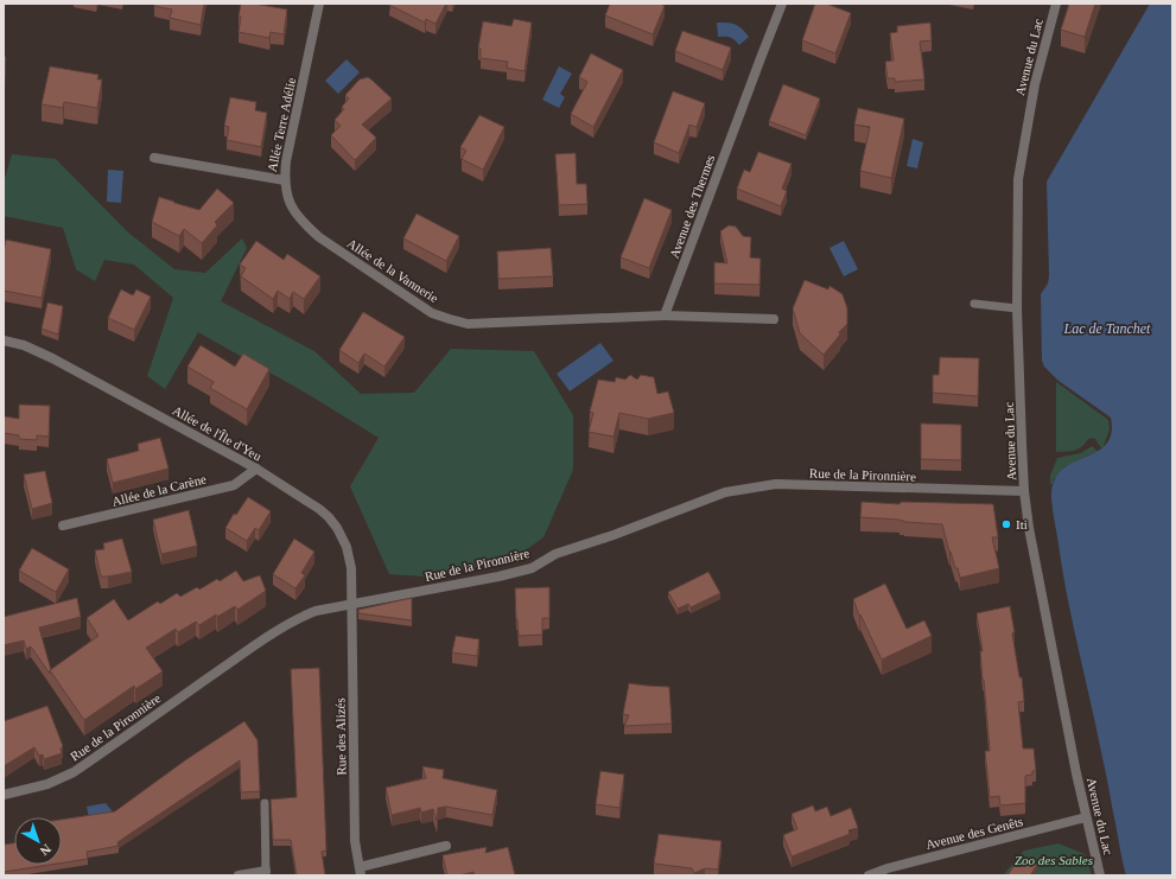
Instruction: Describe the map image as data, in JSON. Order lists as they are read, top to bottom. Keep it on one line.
{"streets":{"street":["Avenue du Lac","Allée Terre Adélie","Avenue des Thermes","Allée de la Vannerie","Allée de l'Île d'Yeu","Rue de la Pironnière","Allée de la Carène","Rue des Alizés","Avenue des Genêts"]},"crossings":[["Avenue du Lac","Rue de la Pironnière"],["Avenue du Lac","Avenue des Genêts"],["Allée Terre Adélie","Allée de la Vannerie"],["Avenue des Thermes","Allée de la Vannerie"],["Allée de l'Île d'Yeu","Rue de la Pironnière"],["Allée de l'Île d'Yeu","Allée de la Carène"],["Allée de l'Île d'Yeu","Rue des Alizés"],["Rue de la Pironnière","Rue des Alizés"]],"water":["Lac de Tanchet"],"parks":["Zoo des Sables"],"places":["Iti"],"north":"bottom right"}
